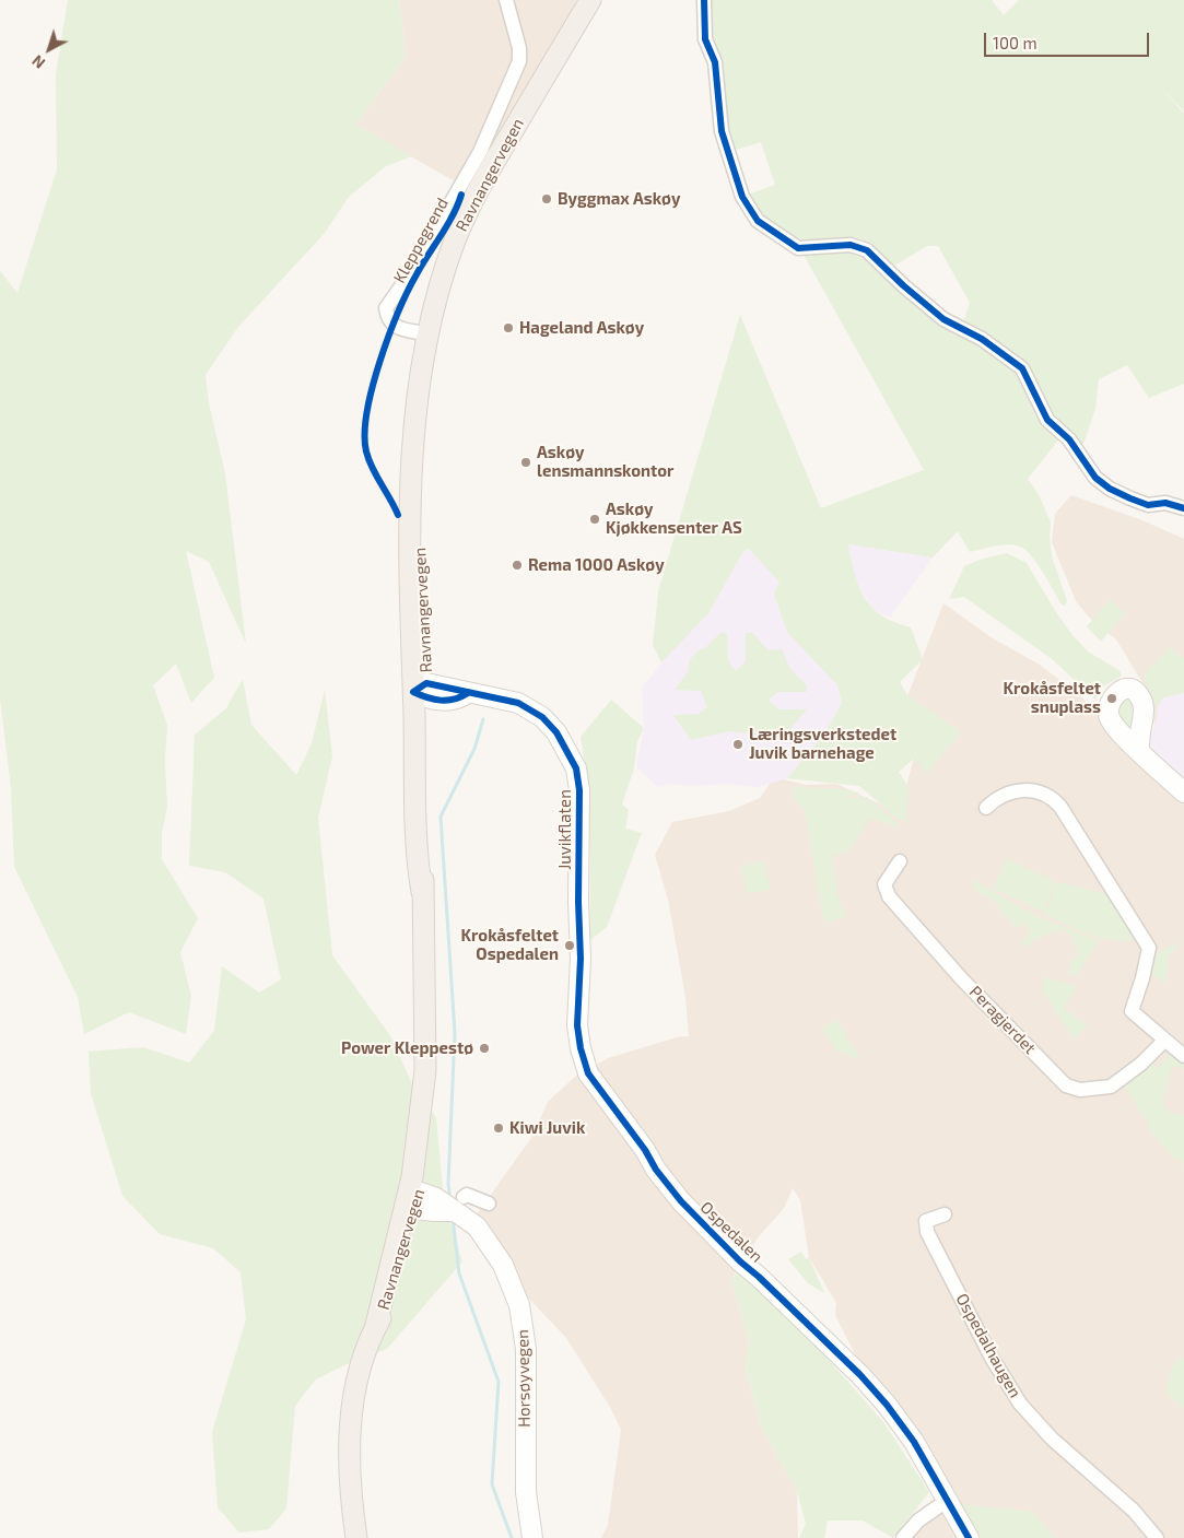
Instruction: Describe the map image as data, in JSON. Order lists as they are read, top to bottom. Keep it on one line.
{"streets":{"main road":["Ravnangervegen"],"street":["Kleppegrend","Juvikflaten","Peragjerdet","Ospedalen","Ospedalhaugen","Horsøyvegen"]},"crossings":[["Ravnangervegen","Kleppegrend"],["Ravnangervegen","Juvikflaten"],["Ravnangervegen","Horsøyvegen"],["Juvikflaten","Ospedalen"]],"places":["Byggmax Askøy","Hageland Askøy","Askøy lensmannskontor","Askøy Kjøkkensenter AS","Rema 1000 Askøy","Krokåsfeltet snuplass","Læringsverkstedet Juvik barnehage","Krokåsfeltet Ospedalen","Power Kleppestø","Kiwi Juvik"],"scale_bar":"100 m","north":"bottom left"}
